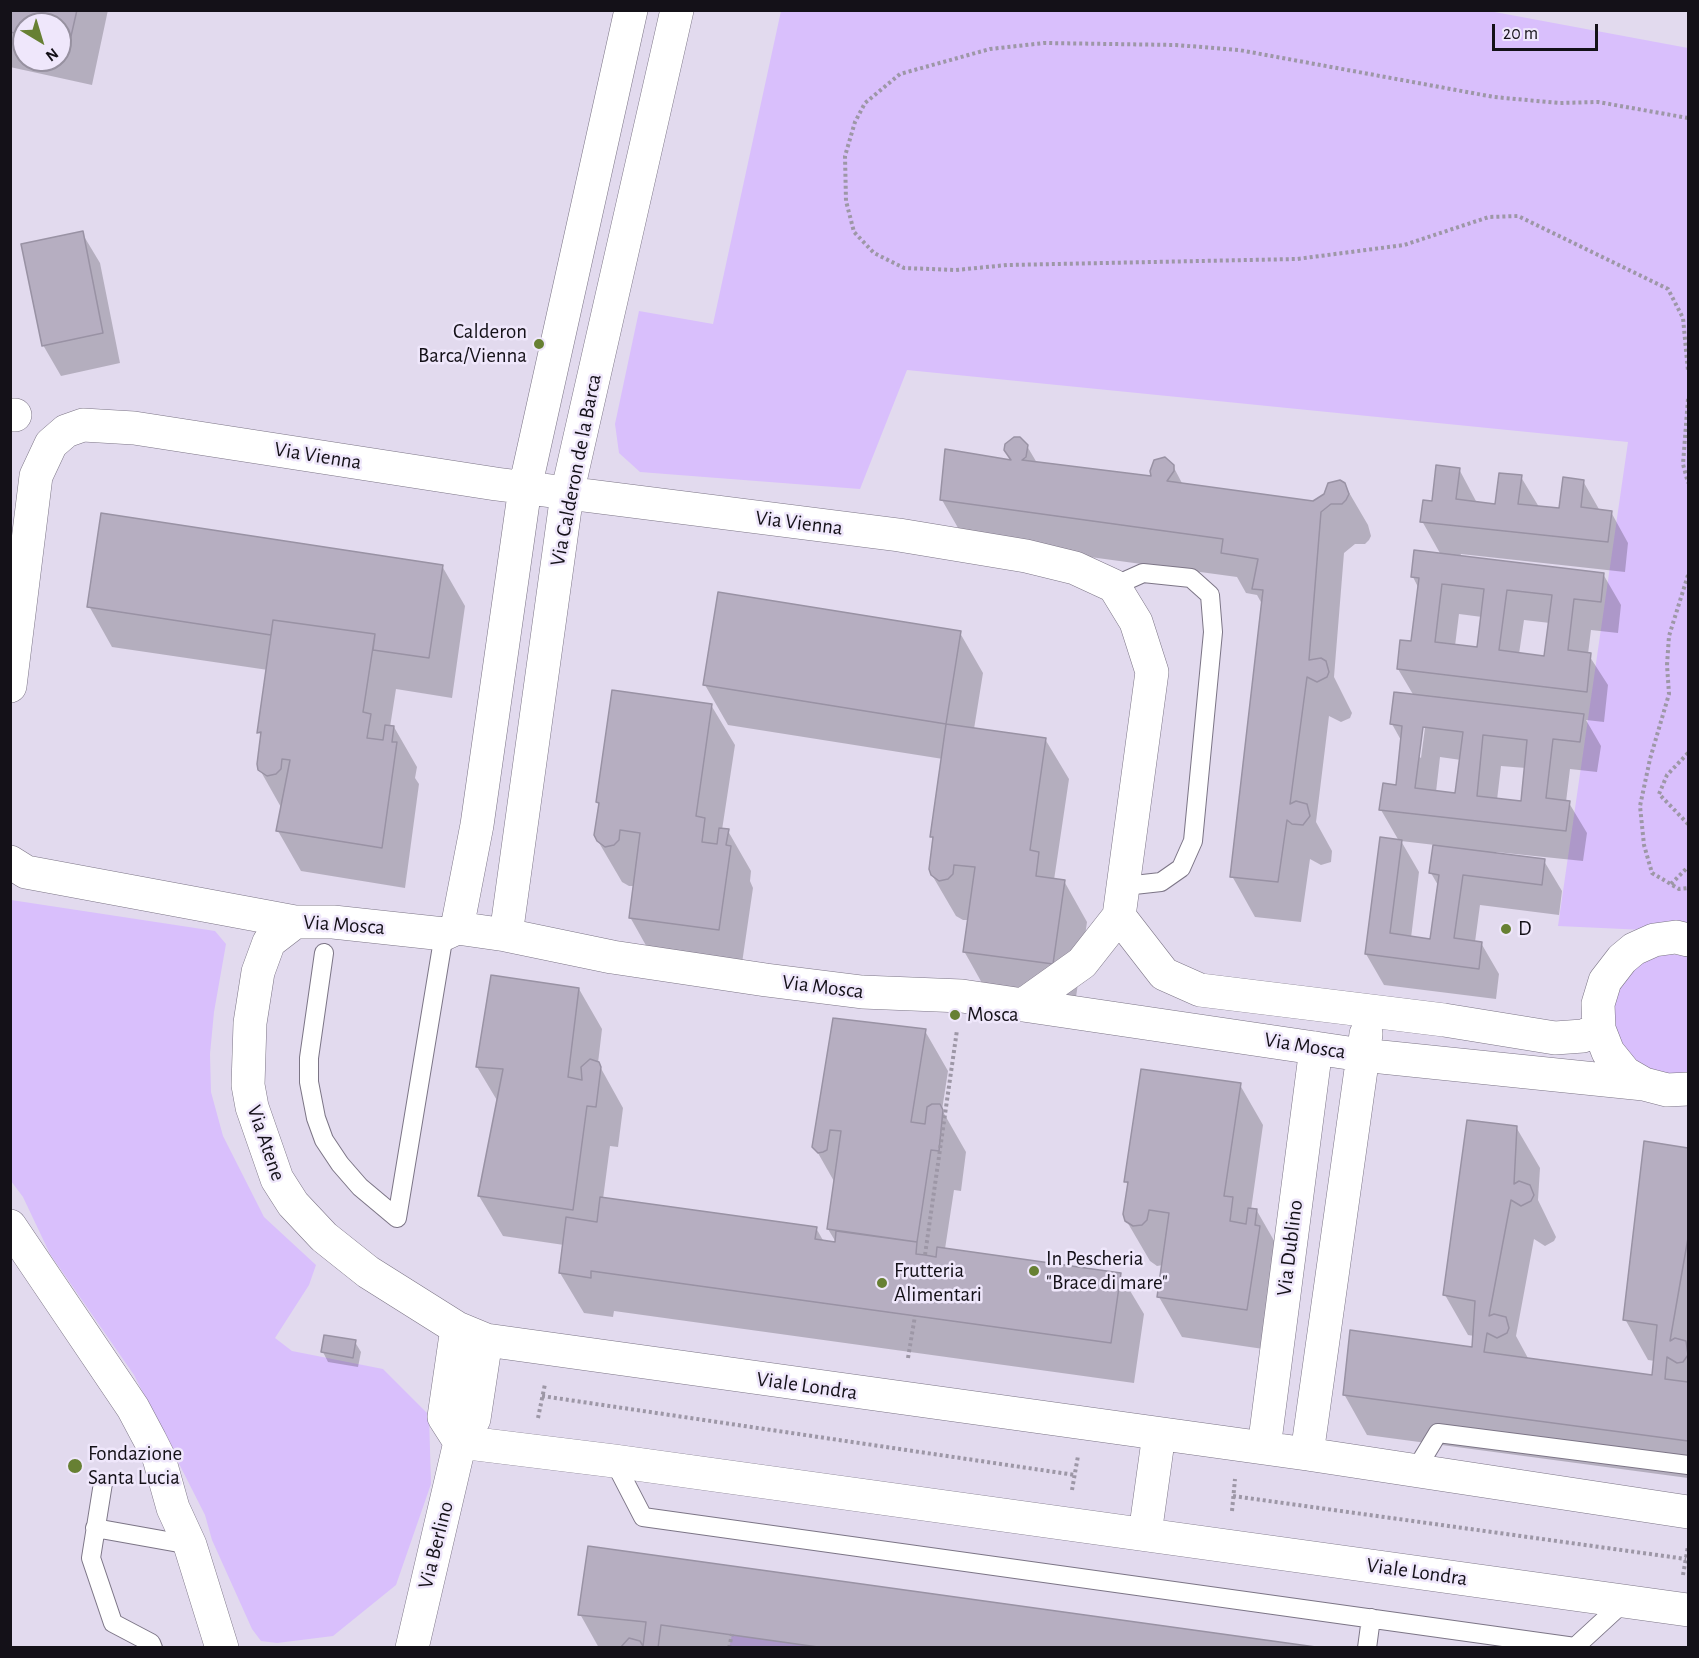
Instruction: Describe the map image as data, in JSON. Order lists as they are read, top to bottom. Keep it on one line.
{"streets":{"street":["Via Vienna","Via Calderon de la Barca","Via Mosca","Via Atene","Via Dublino","Viale Londra","Via Berlino"]},"crossings":[["Via Vienna","Via Calderon de la Barca"],["Via Calderon de la Barca","Via Mosca"],["Via Mosca","Via Atene"],["Via Mosca","Via Dublino"],["Via Atene","Viale Londra"],["Via Dublino","Viale Londra"],["Viale Londra","Via Berlino"]],"places":["Calderon Barca/Vienna","D","Mosca","In Pescheria \"Brace di mare\"","Frutteria Alimentari","Fondazione Santa Lucia"],"scale_bar":"20 m","north":"bottom right"}
